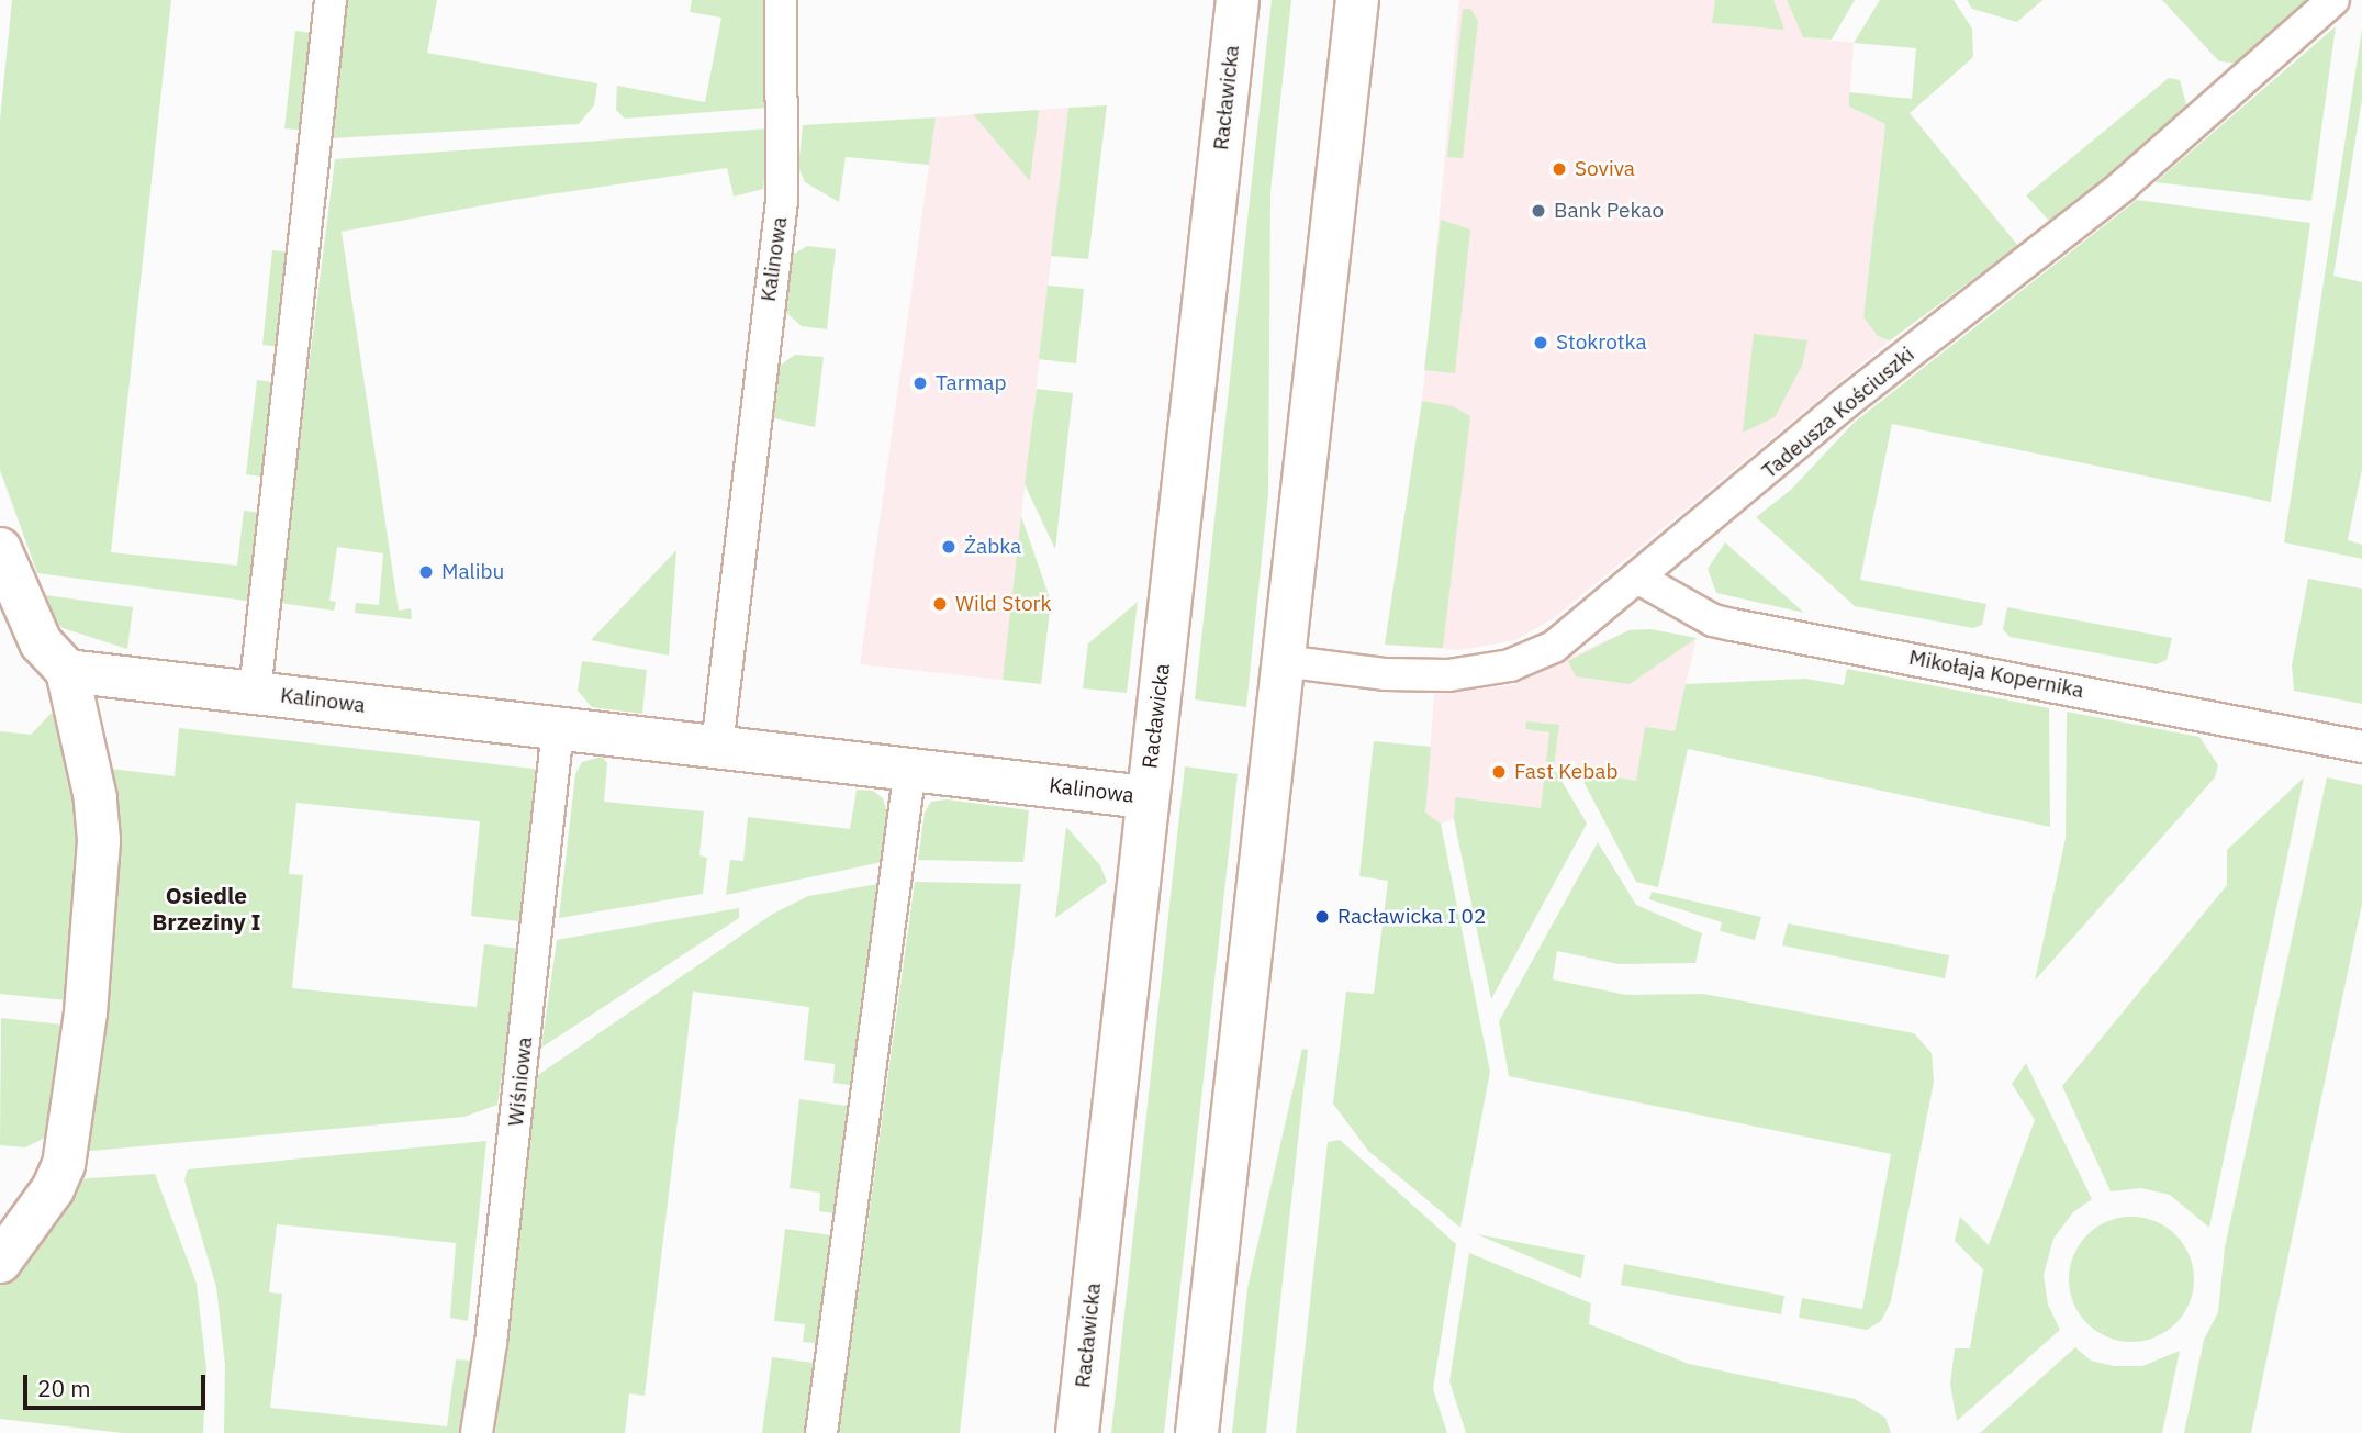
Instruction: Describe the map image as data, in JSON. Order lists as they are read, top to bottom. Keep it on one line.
{"streets":{"street":["Racławicka","Kalinowa"],"lane":["Tadeusza Kościuszki","Mikołaja Kopernika","Wiśniowa"]},"crossings":[["Racławicka","Kalinowa"],["Kalinowa","Wiśniowa"],["Tadeusza Kościuszki","Mikołaja Kopernika"]],"districts":["Osiedle Brzeziny I"],"places":["Soviva","Bank Pekao","Stokrotka","Tarmap","Żabka","Malibu","Wild Stork","Fast Kebab","Racławicka I 02"],"scale_bar":"20 m"}
